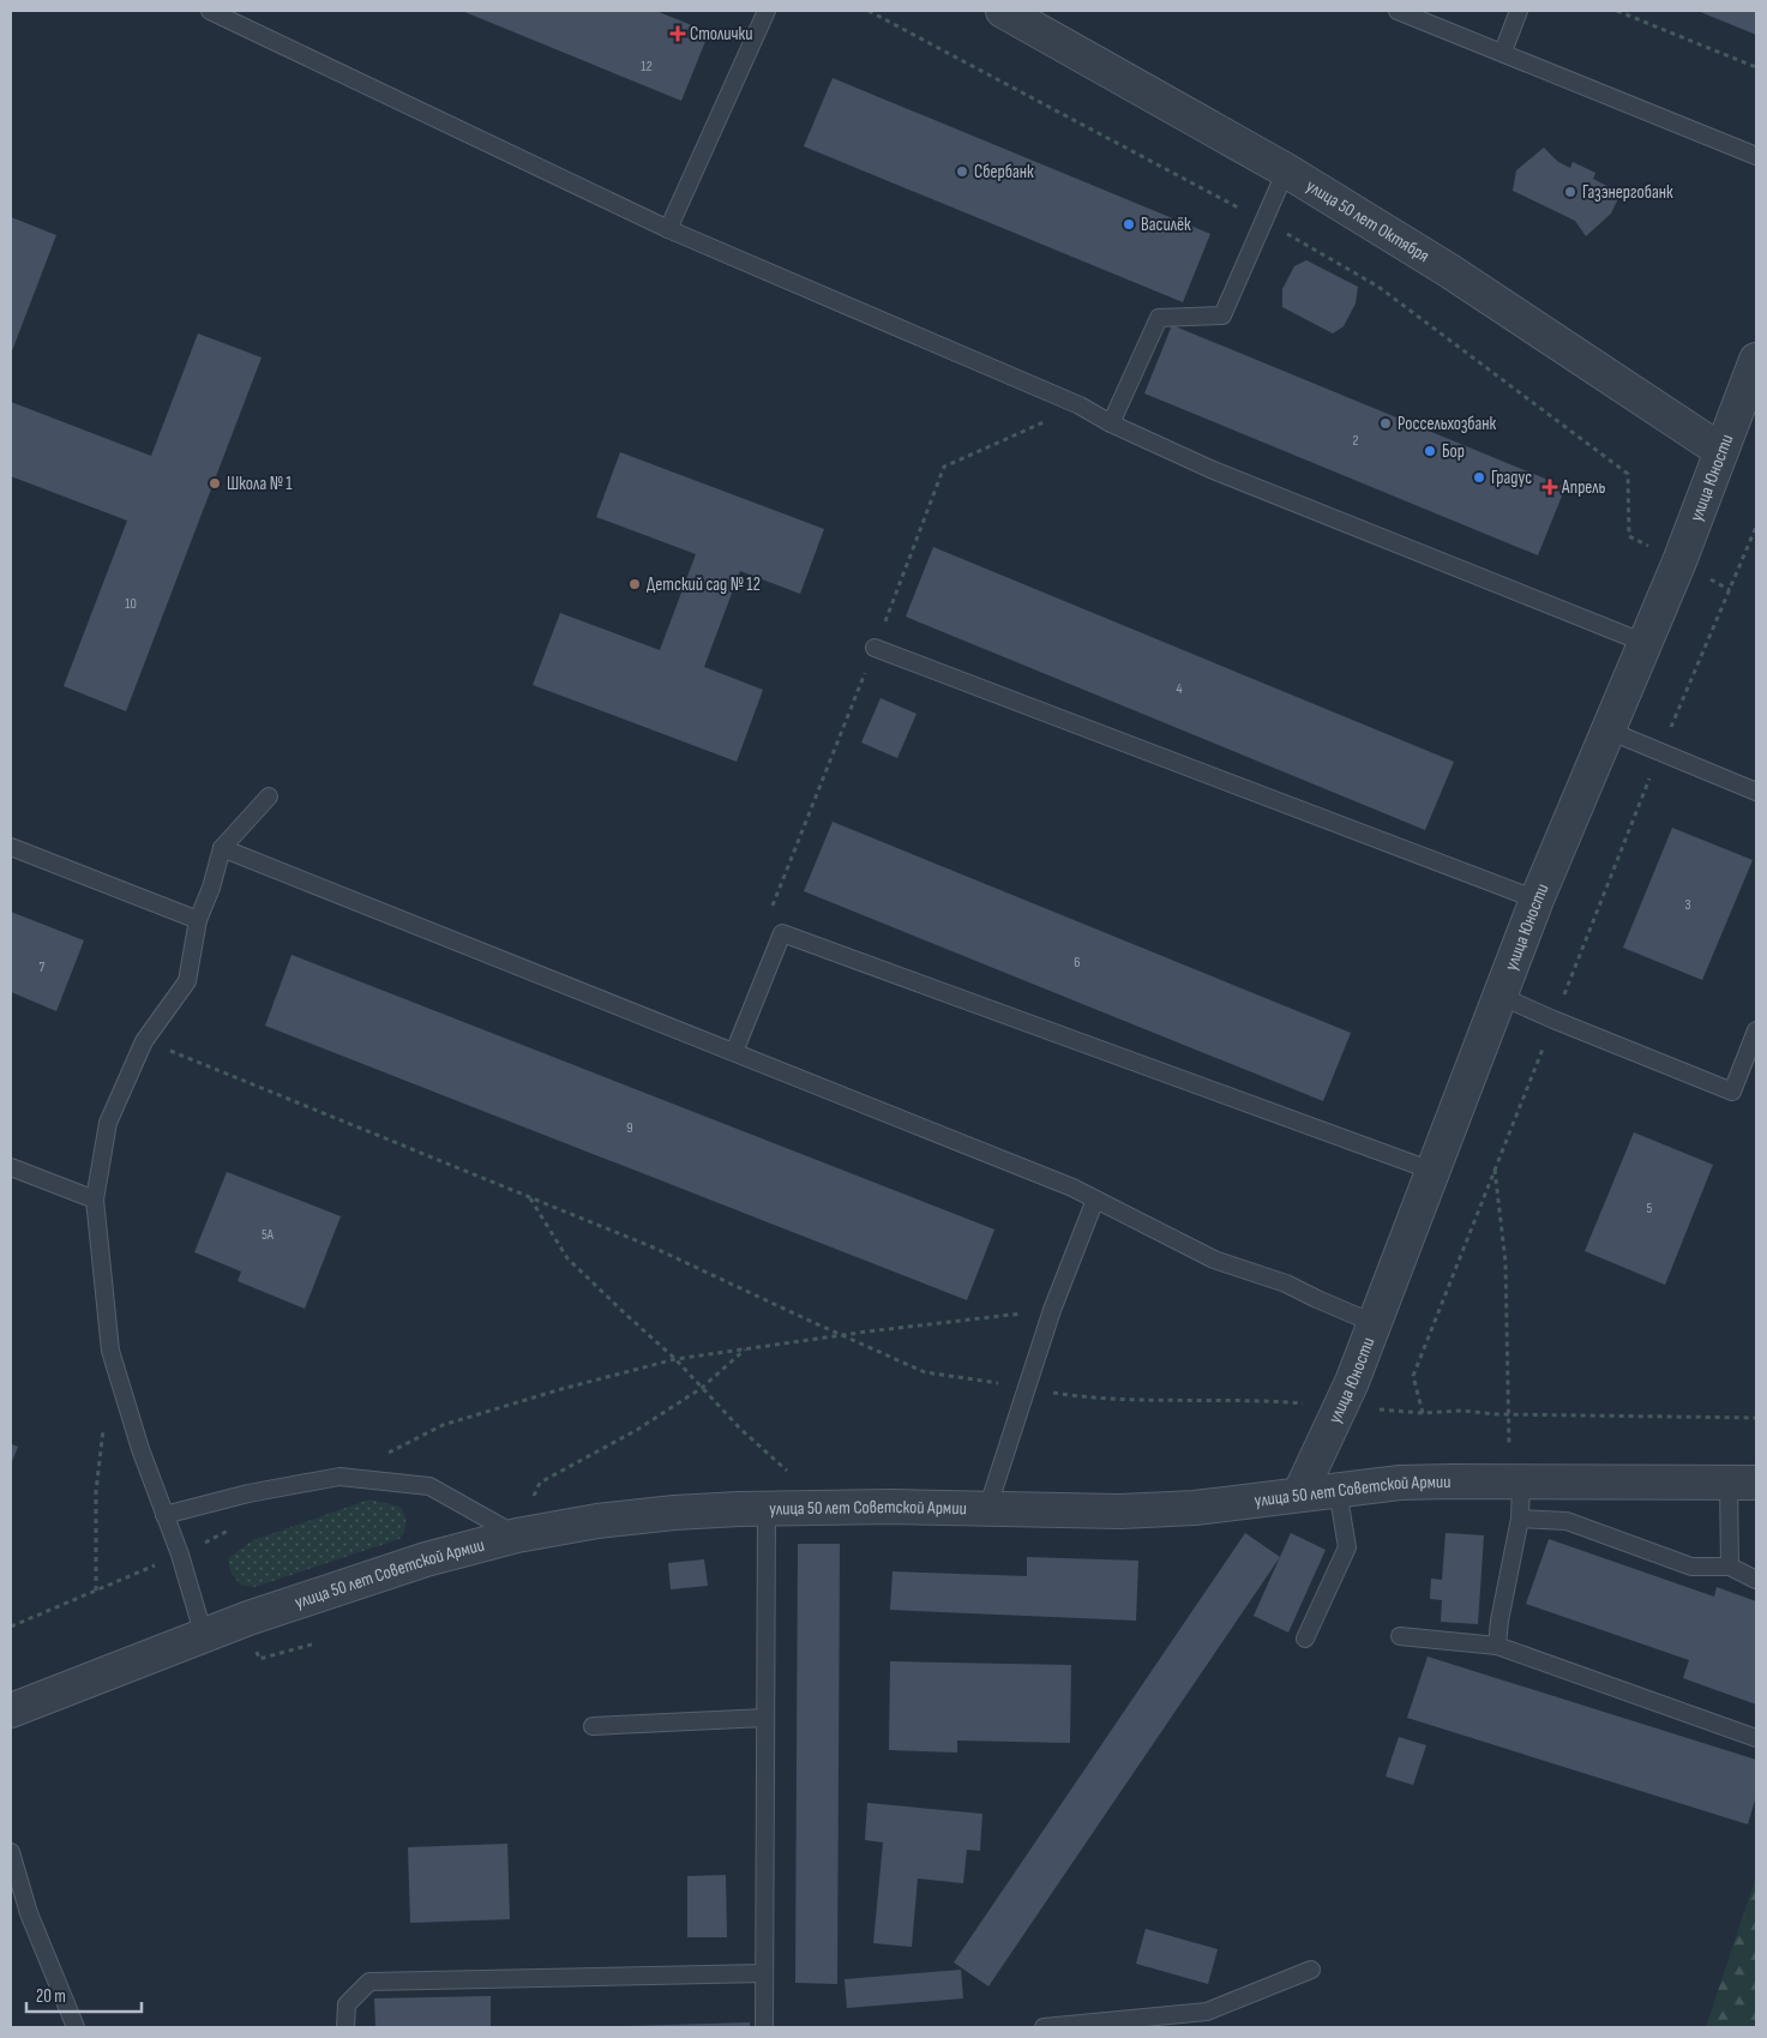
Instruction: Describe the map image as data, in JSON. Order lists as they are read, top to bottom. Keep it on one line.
{"streets":{"street":["улица 50 лет Октября","улица Юности","улица 50 лет Советской Армии"]},"crossings":[["улица 50 лет Октября","улица Юности"],["улица Юности","улица 50 лет Советской Армии"]],"places":{"health":["Столички","Апрель"],"other":["Сбербанк","Газэнергобанк","Василёк","Россельхозбанк","Бор","Градус","Школа № 1","Детский сад № 12"]},"house_numbers":["12","2","10","4","3","6","7","9","5","5А"],"scale_bar":"20 m"}
